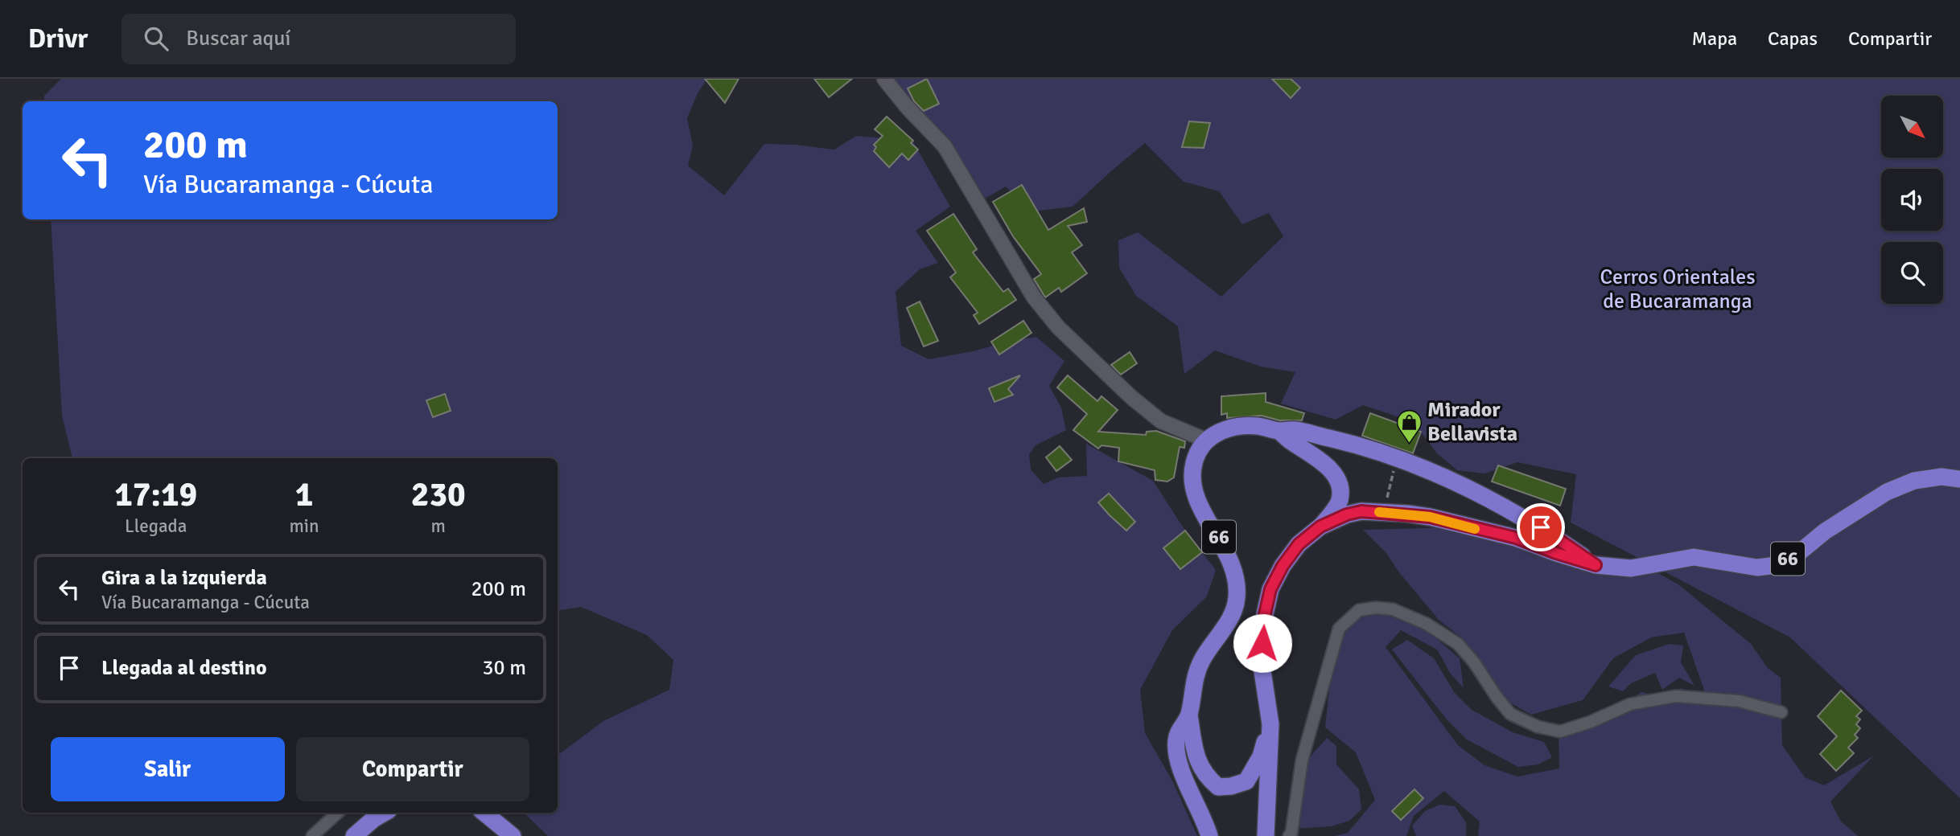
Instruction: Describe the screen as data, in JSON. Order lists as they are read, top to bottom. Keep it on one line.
{"streets":{"highway":["66"]},"parks":["Cerros Orientales de Bucaramanga"],"places":{"shop":["Mirador Bellavista"]},"north":"bottom right","page":{"header":"Drivr","search":"Buscar aquí","nav":["Mapa","Capas","Compartir"],"turn":["200 m","Vía Bucaramanga - Cúcuta"],"eta":["17:19","Llegada","1","min","230","m"],"list":[{"name":"Gira a la izquierda","note":"Vía Bucaramanga - Cúcuta","value":"200 m"},{"name":"Llegada al destino","value":"30 m"}],"buttons":["Salir","Compartir"]}}
